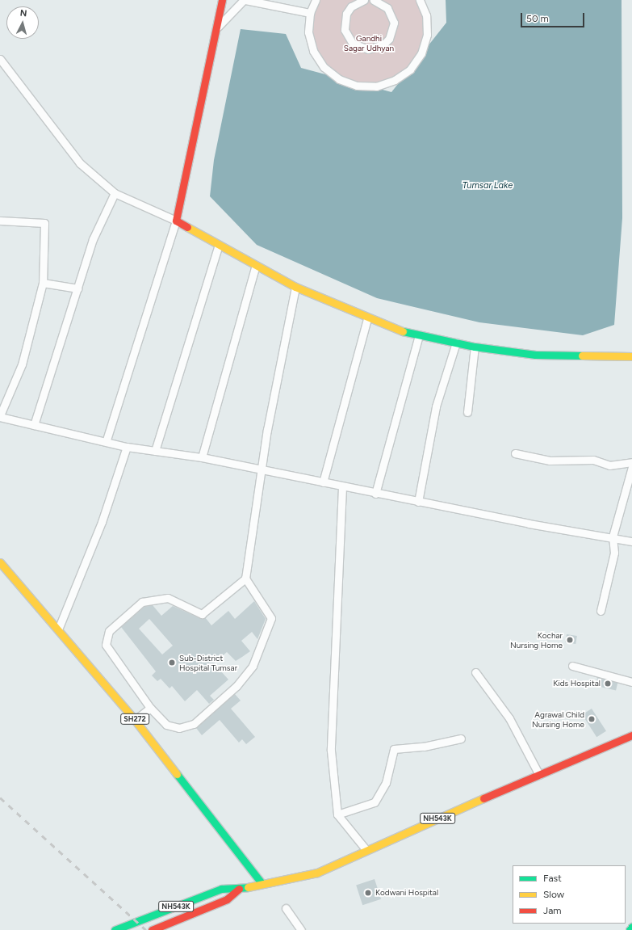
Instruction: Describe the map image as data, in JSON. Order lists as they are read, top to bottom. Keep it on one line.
{"streets":{"main road":["SH272","NH543K"]},"crossings":[["SH272","NH543K"]],"water":["Tumsar Lake"],"parks":["Gandhi Sagar Udhyan"],"places":["Kochar Nursing Home","Sub-District Hospital Tumsar","Kids Hospital","Agrawal Child Nursing Home","Kodwani Hospital"],"legend":["Fast","Slow","Jam"],"scale_bar":"50 m","north":"top"}
